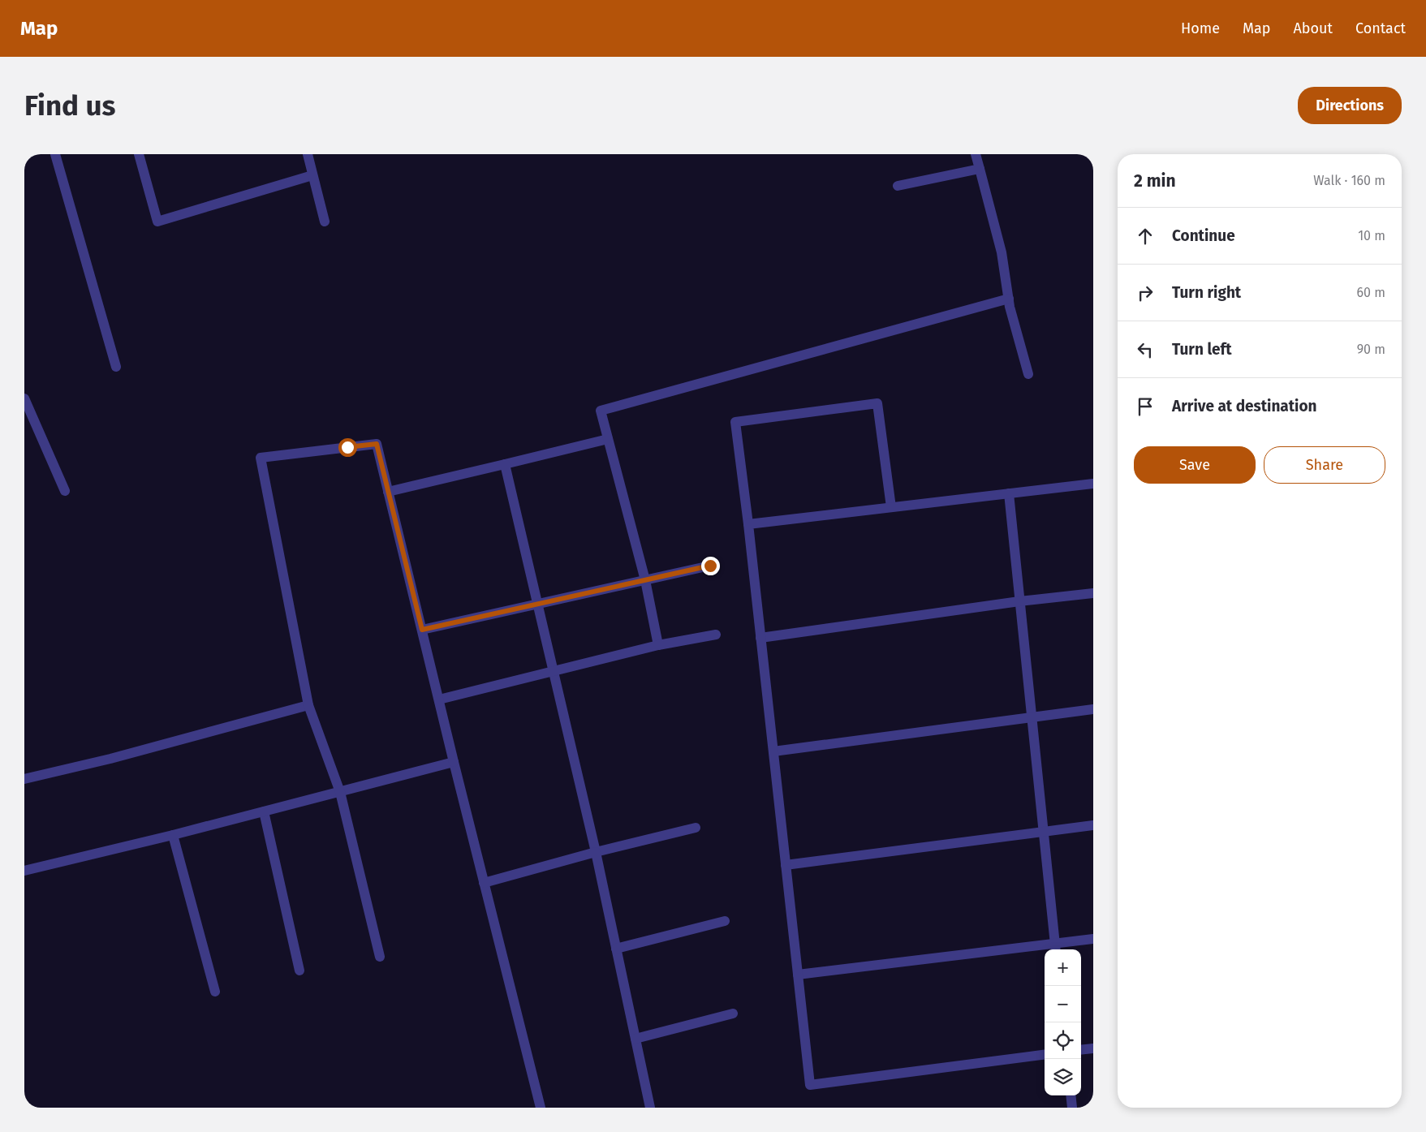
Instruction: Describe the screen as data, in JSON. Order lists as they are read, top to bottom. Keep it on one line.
{"page":{"header":"Map","nav":["Home","Map","About","Contact"],"buttons":["Directions",["Save","Share"]],"title":"Find us","heading":["2 min","Walk · 160 m"],"list":[["Continue","10 m"],["Turn right","60 m"],["Turn left","90 m"],"Arrive at destination"],"map_buttons":["+","−"]}}
